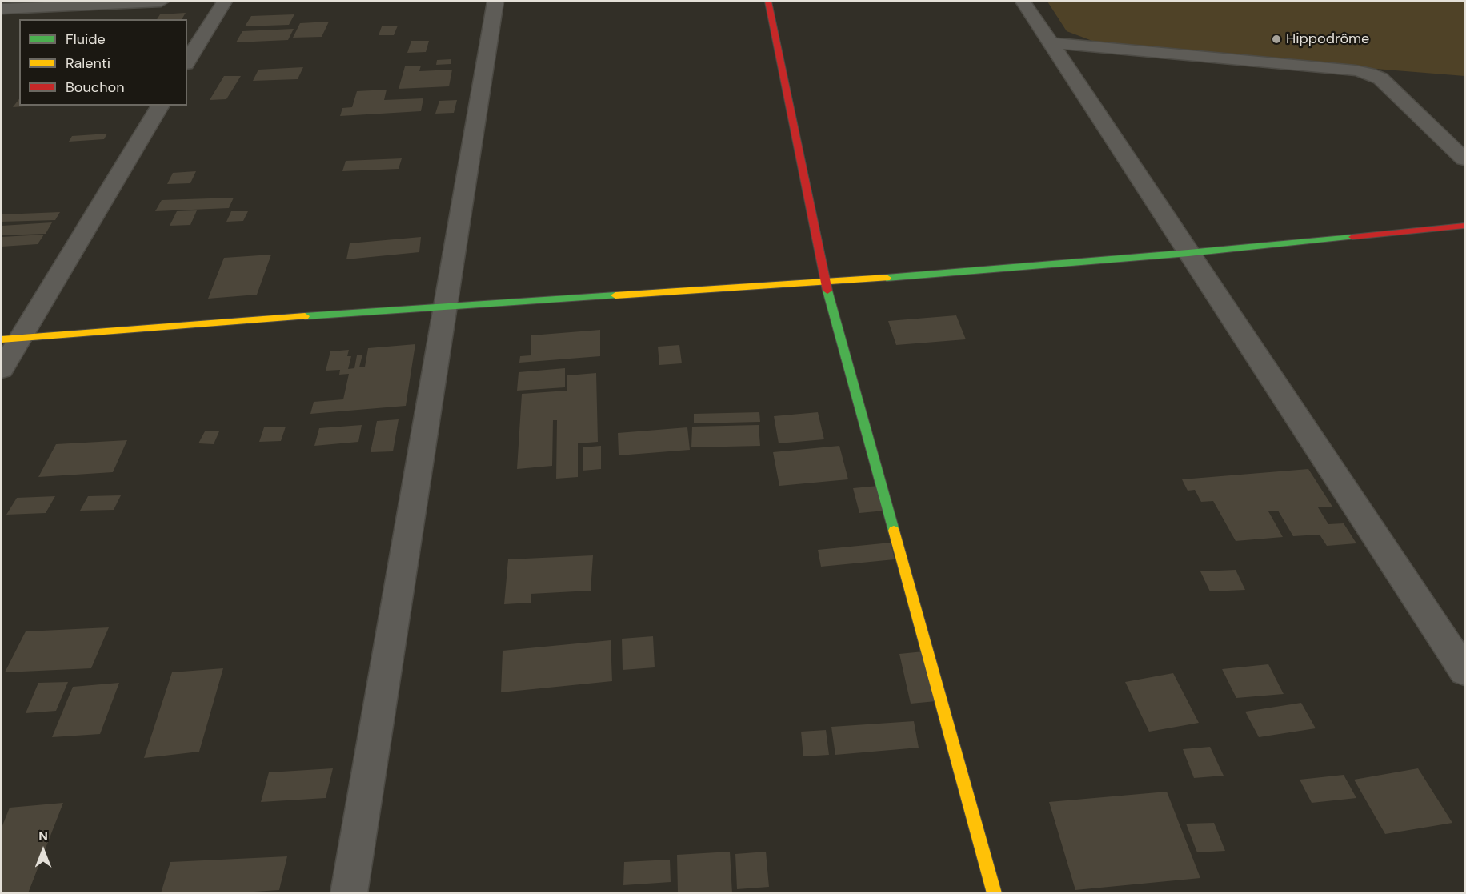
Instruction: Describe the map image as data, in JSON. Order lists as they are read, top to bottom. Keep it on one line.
{"places":["Hippodrôme"],"legend":["Fluide","Ralenti","Bouchon"],"north":"top"}
